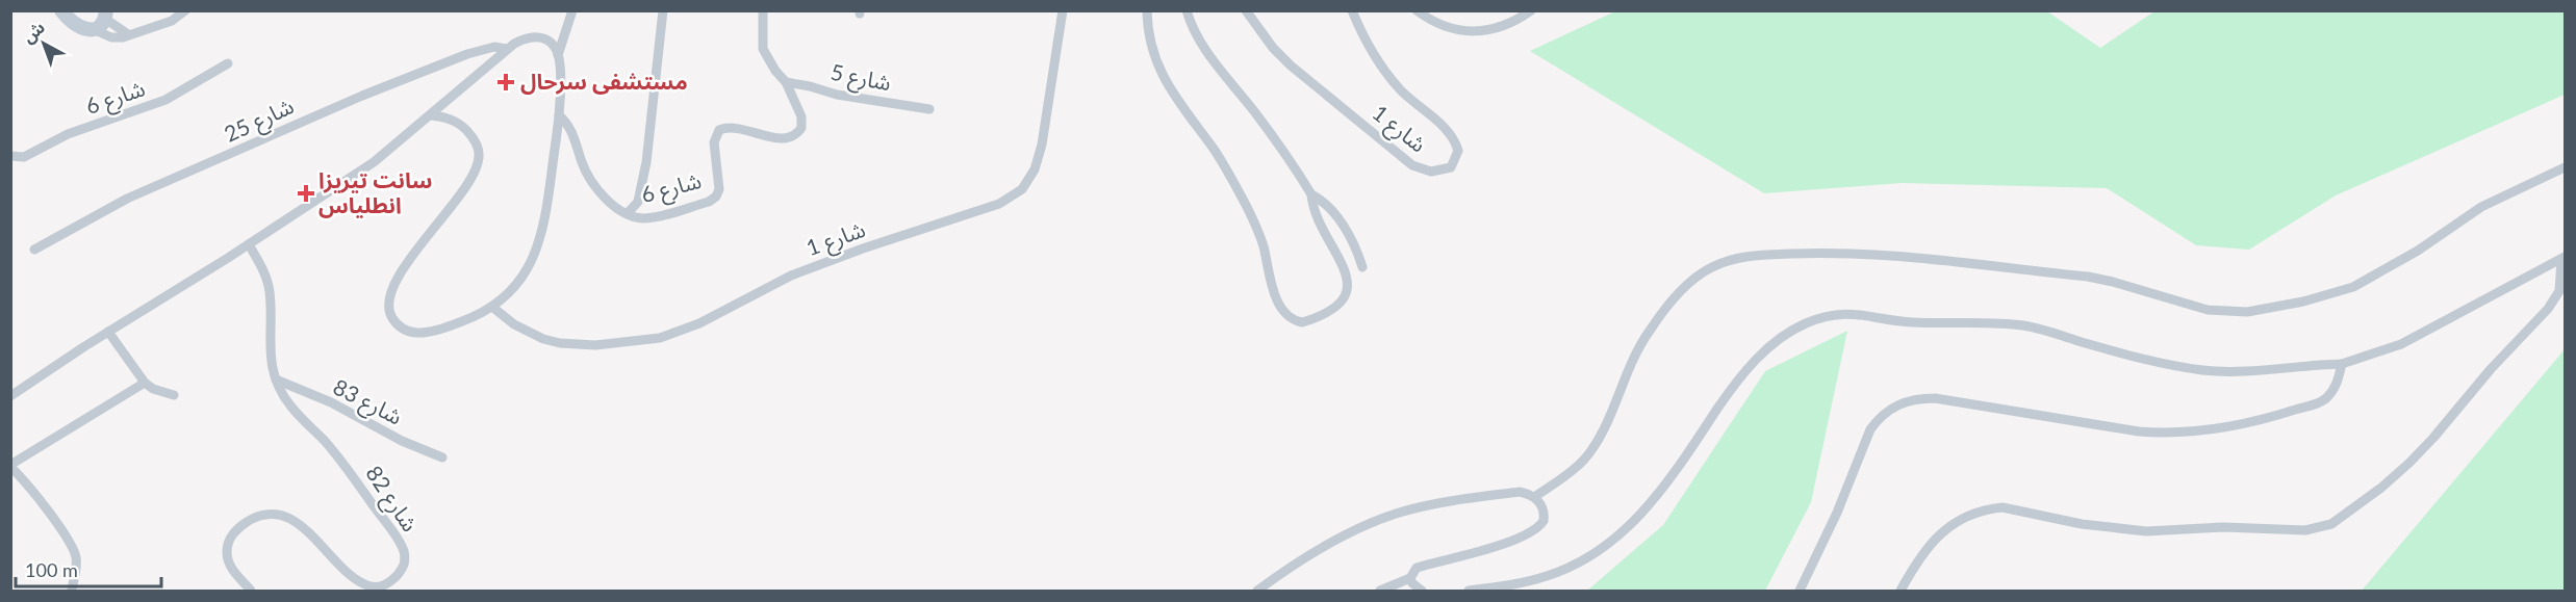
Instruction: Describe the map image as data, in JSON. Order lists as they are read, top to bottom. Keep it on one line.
{"streets":{"street":["شارع 5","شارع 6","شارع 25","شارع 1","شارع 83","شارع 82"]},"crossings":[["شارع 5","شارع 6"],["شارع 83","شارع 82"]],"places":{"health":["مستشفى سرحال","سانت تيريزا انطلياس"]},"scale_bar":"100 m","north":"top left"}
